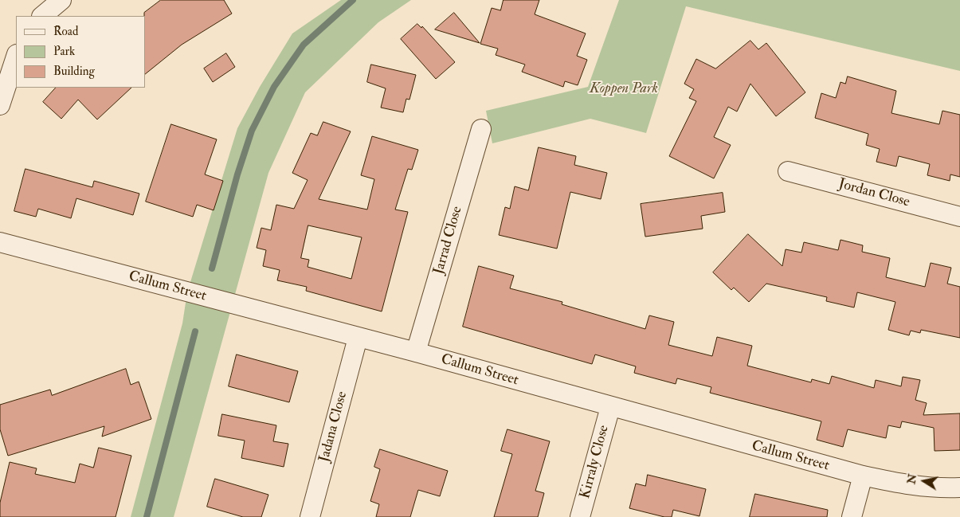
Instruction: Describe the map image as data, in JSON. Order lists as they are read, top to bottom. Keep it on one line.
{"streets":{"street":["Jordan Close","Jarrad Close","Callum Street","Jadana Close","Kirraly Close"]},"crossings":[["Jarrad Close","Callum Street"],["Callum Street","Jadana Close"],["Callum Street","Kirraly Close"]],"parks":["Koppen Park"],"legend":["Road","Park","Building"],"north":"left"}
